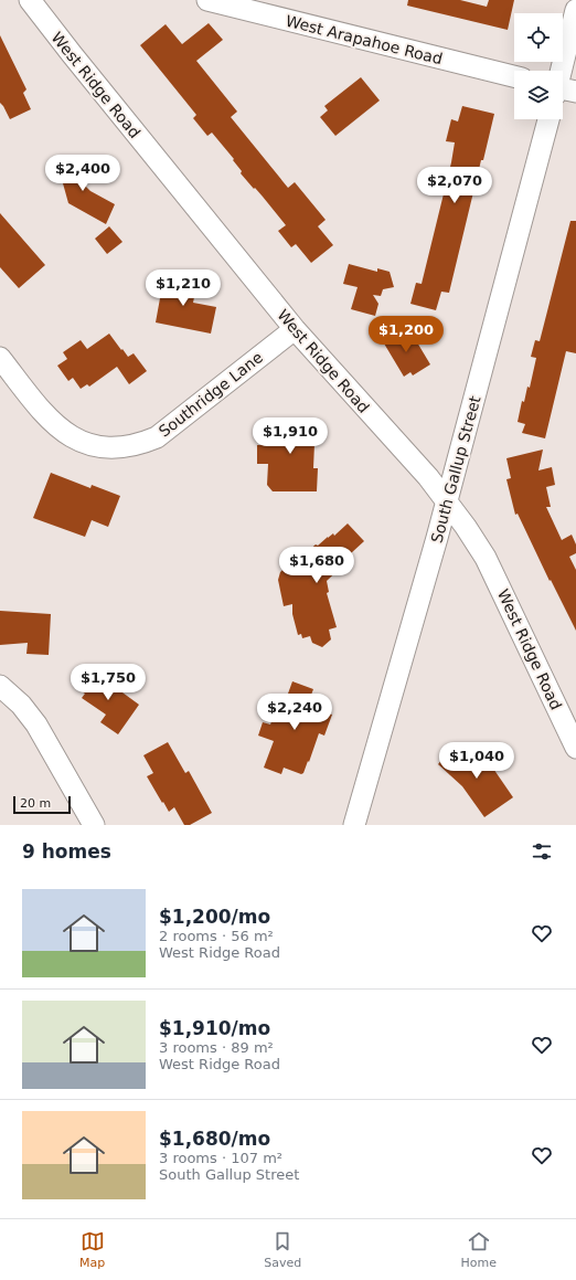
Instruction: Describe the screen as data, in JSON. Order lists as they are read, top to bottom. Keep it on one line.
{"streets":{"street":["West Arapahoe Road","West Ridge Road","Southridge Lane","South Gallup Street"]},"crossings":[["West Ridge Road","Southridge Lane"],["West Ridge Road","South Gallup Street"]],"scale_bar":"20 m","page":{"price":["$2,400","$2,070","$1,210","$1,200","$1,910","$1,680","$1,750","$2,240","$1,040"],"scale":"20 m","heading":"9 homes","list":[{"name":"$1,200/mo","note":"2 rooms · 56 m² · West Ridge Road"},{"name":"$1,910/mo","note":"3 rooms · 89 m² · West Ridge Road"},{"name":"$1,680/mo","note":"3 rooms · 107 m² · South Gallup Street"}],"tabs":["Map","Saved","Home"]}}
